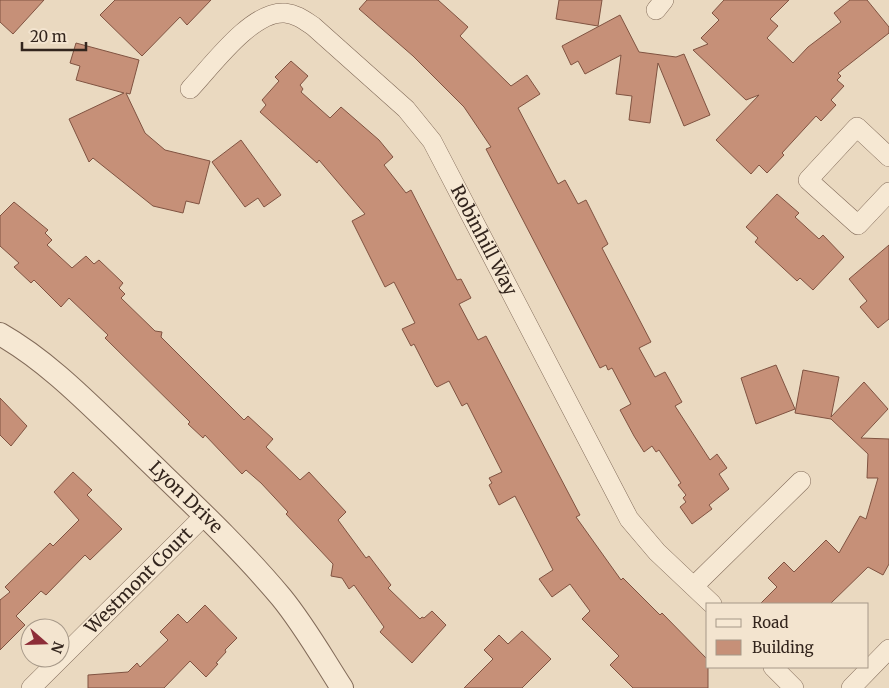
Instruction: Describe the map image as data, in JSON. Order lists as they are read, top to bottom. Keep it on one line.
{"streets":{"street":["Robinhill Way","Lyon Drive","Westmont Court"]},"crossings":[["Lyon Drive","Westmont Court"]],"legend":["Road","Building"],"scale_bar":"20 m","north":"right"}
